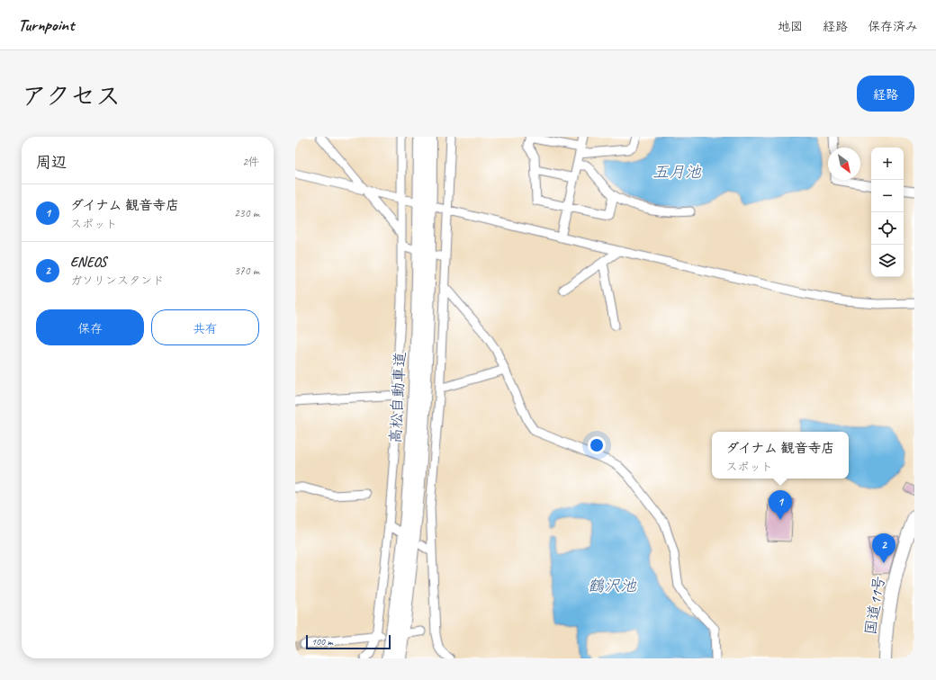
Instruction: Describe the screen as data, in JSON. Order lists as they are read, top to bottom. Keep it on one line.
{"streets":{"highway":["高松自動車道","国道11号"]},"water":["五月池","鶴沢池"],"scale_bar":"100 m","north":"bottom right","page":{"header":"Turnpoint","nav":["地図","経路","保存済み"],"title":"アクセス","buttons":["経路",["保存","共有"]],"heading":["周辺","2件"],"map_buttons":["+","−"],"list":[{"mark":"1","name":"ダイナム 観音寺店","note":"スポット","value":"230 m"},{"mark":"2","name":"ENEOS","note":"ガソリンスタンド","value":"370 m"}],"popup":["ダイナム 観音寺店","スポット"],"pins":["1","2"],"scale":"100 m"}}
